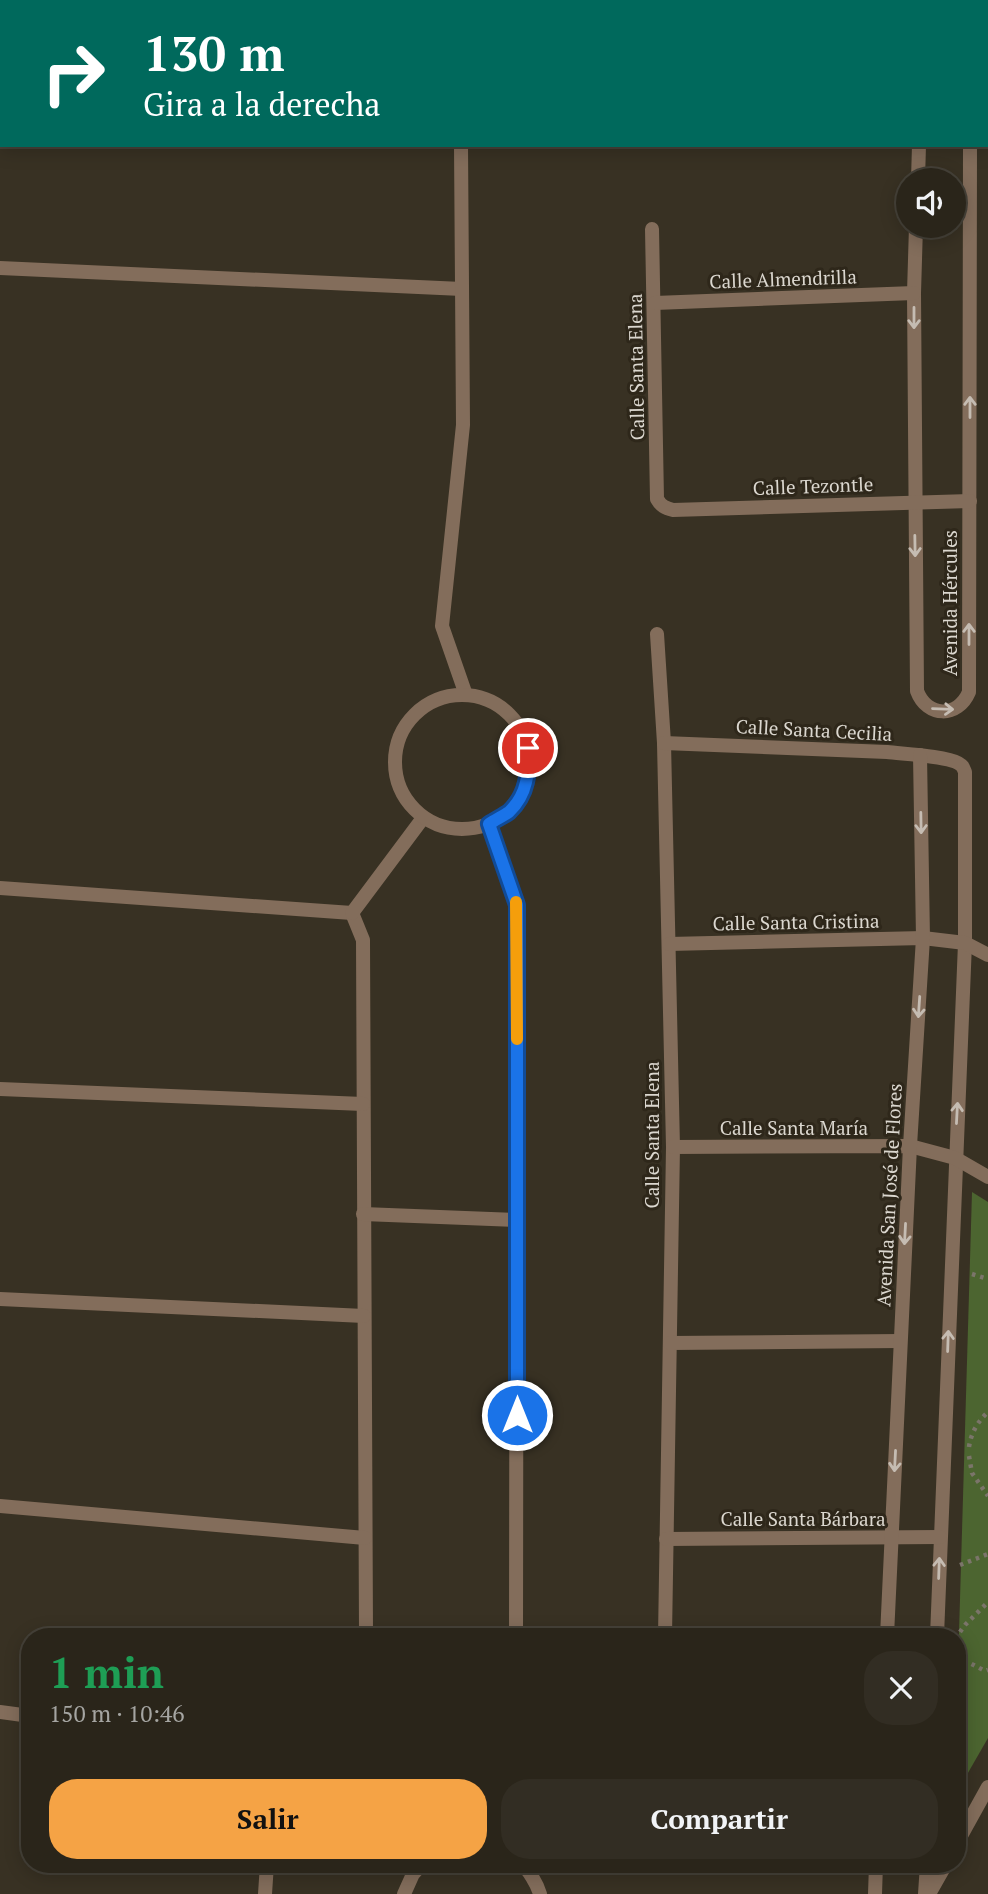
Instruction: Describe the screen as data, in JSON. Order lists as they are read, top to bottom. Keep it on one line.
{"streets":{"street":["Calle Almendrilla","Calle Santa Elena","Calle Tezontle","Avenida Hércules","Calle Santa Cecilia","Calle Santa Cristina","Calle Santa María","Avenida San José de Flores","Calle Santa Bárbara"]},"crossings":[["Calle Almendrilla","Calle Santa Elena"],["Calle Almendrilla","Avenida Hércules"],["Calle Santa Elena","Calle Tezontle"],["Calle Santa Elena","Calle Santa Cecilia"],["Calle Santa Elena","Calle Santa Cristina"],["Calle Santa Elena","Calle Santa María"],["Calle Santa Elena","Calle Santa Bárbara"],["Calle Tezontle","Avenida Hércules"],["Calle Santa Cecilia","Calle Santa Cristina"],["Calle Santa Cecilia","Avenida San José de Flores"],["Calle Santa Cristina","Avenida San José de Flores"],["Calle Santa María","Avenida San José de Flores"],["Avenida San José de Flores","Calle Santa Bárbara"]],"page":{"turn":["130 m","Gira a la derecha"],"heading":["1 min","150 m · 10:46"],"buttons":["Salir","Compartir"]}}
